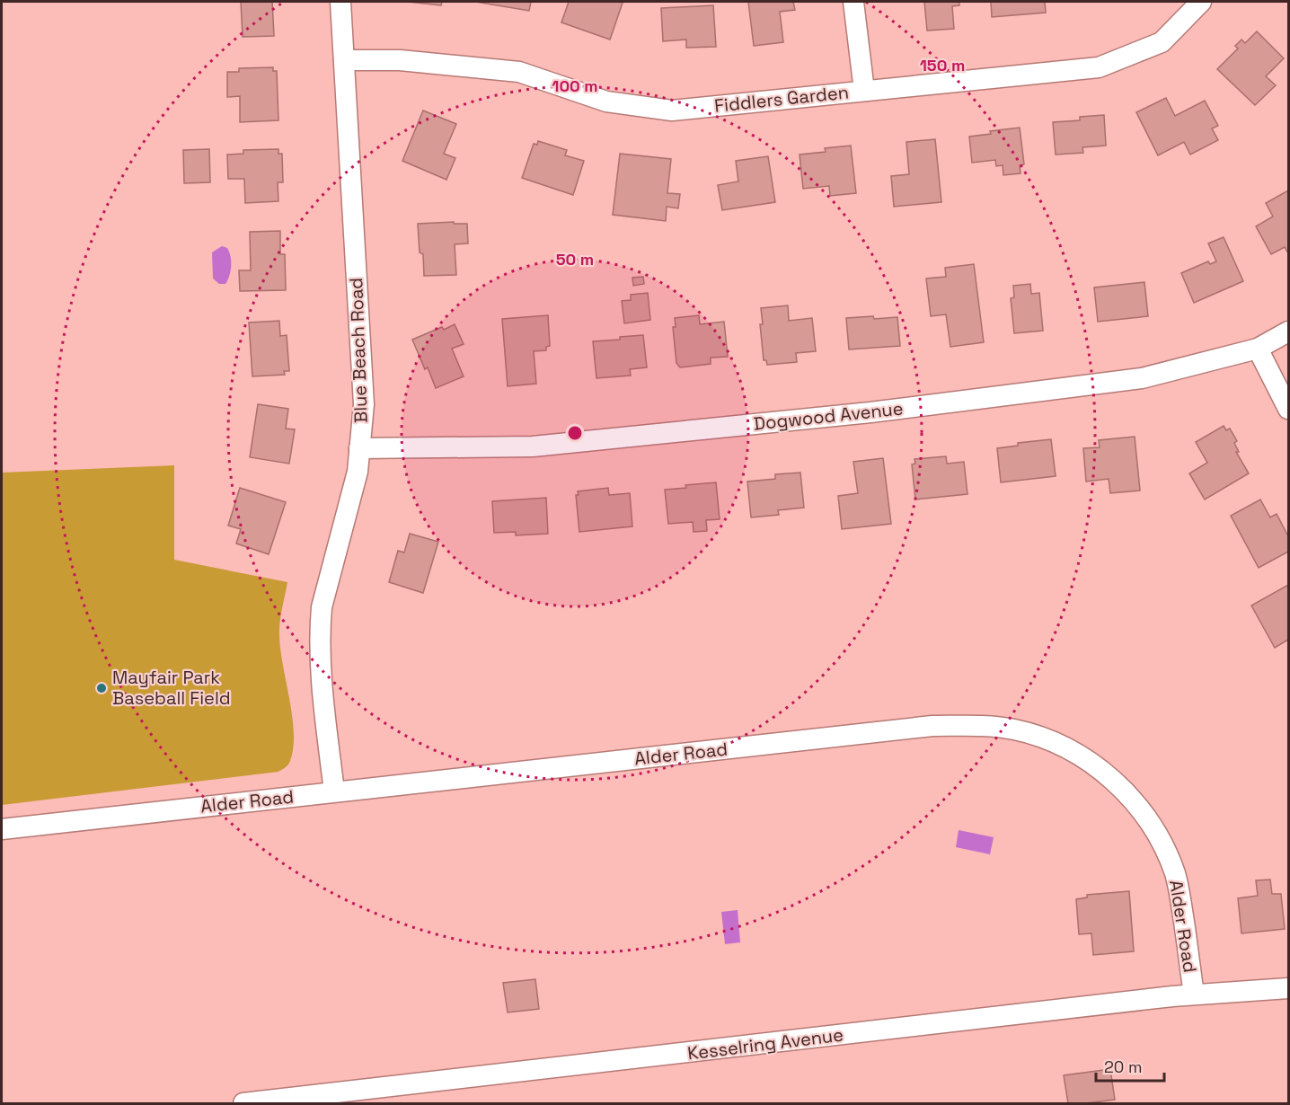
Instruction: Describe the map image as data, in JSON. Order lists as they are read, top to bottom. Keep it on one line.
{"streets":{"street":["Fiddlers Garden","Blue Beach Road","Dogwood Avenue","Alder Road","Kesselring Avenue"]},"crossings":[["Fiddlers Garden","Blue Beach Road"],["Blue Beach Road","Dogwood Avenue"],["Blue Beach Road","Alder Road"],["Alder Road","Kesselring Avenue"]],"places":["Mayfair Park Baseball Field"],"scale_bar":"20 m","rings":["150 m","100 m","50 m"]}
